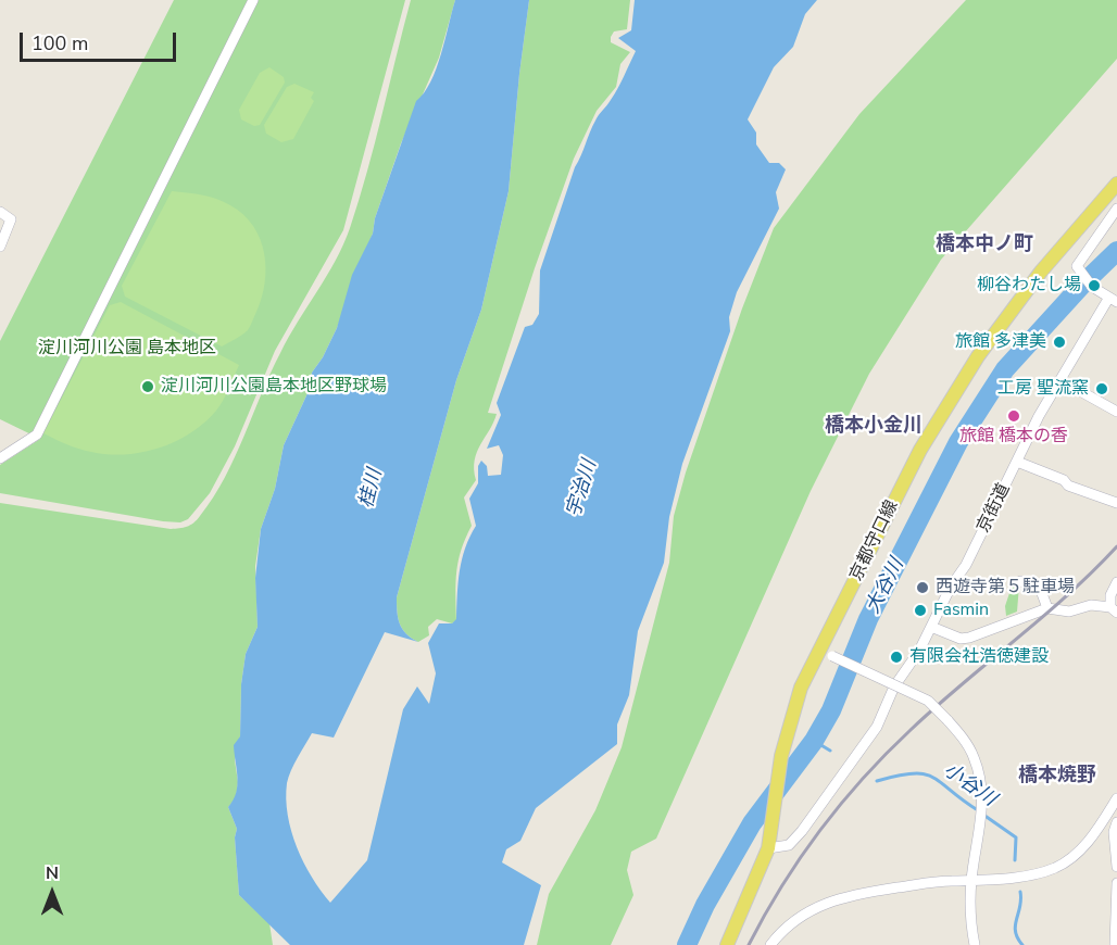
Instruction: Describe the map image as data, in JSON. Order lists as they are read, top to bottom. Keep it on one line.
{"streets":{"main road":["京都守口線"],"street":["京街道"]},"crossings":[["京街道","京都守口線"]],"districts":["橋本中ノ町","橋本小金川","橋本焼野"],"water":["桂川","宇治川","大谷川","小谷川"],"parks":["淀川河川公園 島本地区"],"places":["柳谷わたし場","旅館 多津美","淀川河川公園島本地区野球場","工房 聖流窯","旅館 橋本の香","西遊寺第５駐車場","Fasmin","有限会社浩徳建設"],"scale_bar":"100 m","north":"top"}
